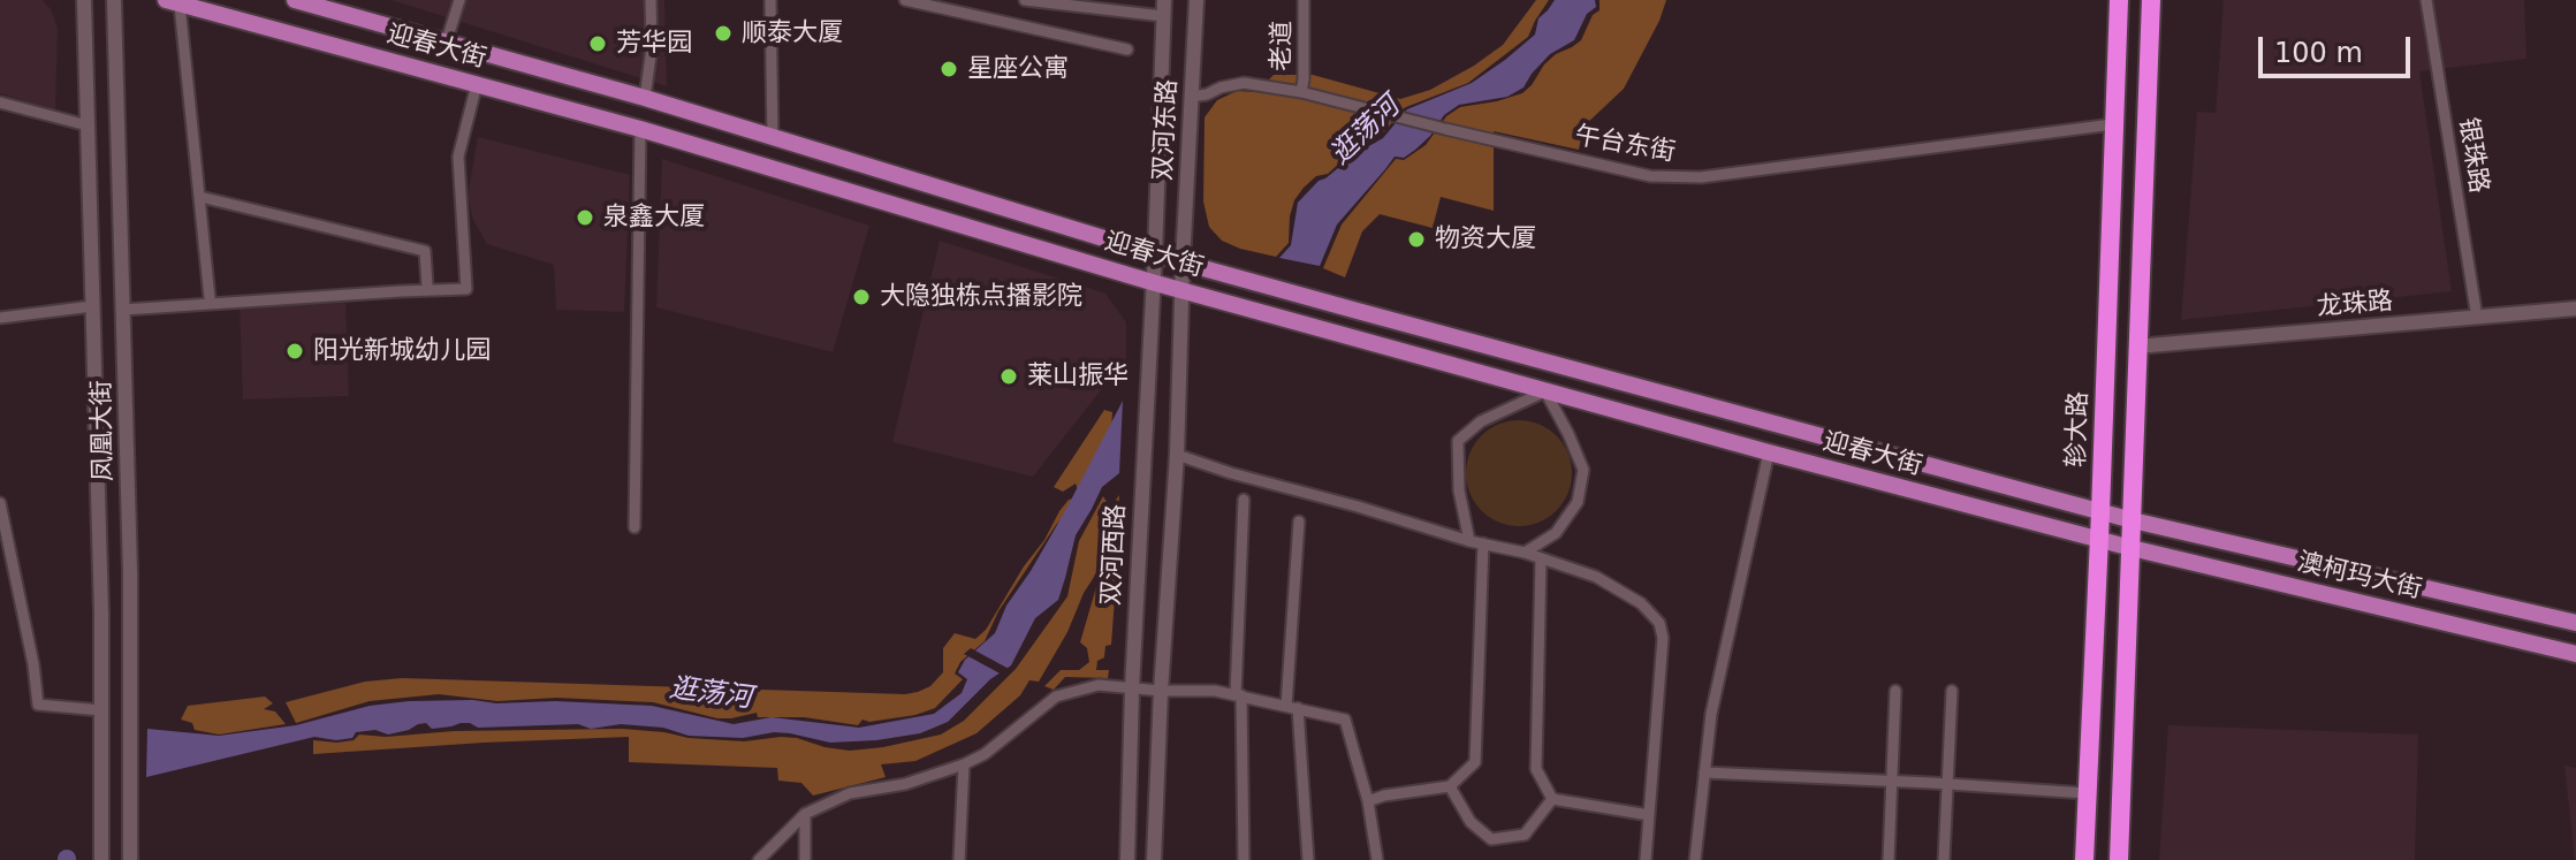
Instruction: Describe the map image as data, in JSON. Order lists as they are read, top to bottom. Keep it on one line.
{"streets":{"highway":["轸大路"],"main road":["迎春大街","澳柯玛大街"],"street":["老道","双河东路","午台东街","银珠路","龙珠路","凤凰大街","双河西路"]},"crossings":[["老道","午台东街"],["迎春大街","双河东路"],["迎春大街","轸大路"],["迎春大街","双河西路"],["迎春大街","澳柯玛大街"],["双河东路","午台东街"],["双河东路","双河西路"],["午台东街","轸大路"],["银珠路","龙珠路"]],"water":["逛荡河"],"places":["顺泰大厦","芳华园","星座公寓","泉鑫大厦","物资大厦","大隐独栋点播影院","阳光新城幼儿园","莱山振华"],"scale_bar":"100 m"}
